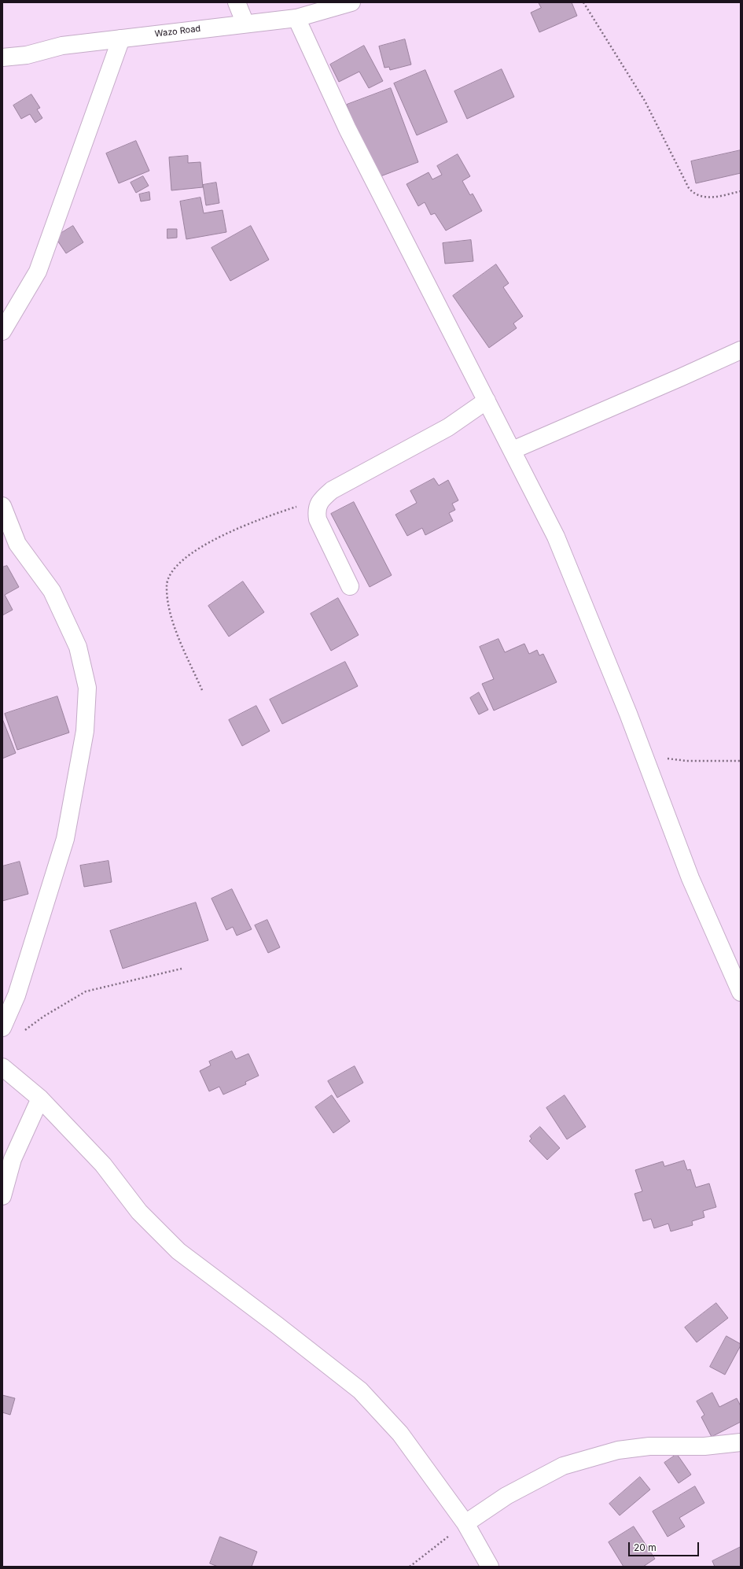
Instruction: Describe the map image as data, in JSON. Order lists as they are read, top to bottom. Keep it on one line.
{"streets":{"street":["Wazo Road"]},"scale_bar":"20 m"}
